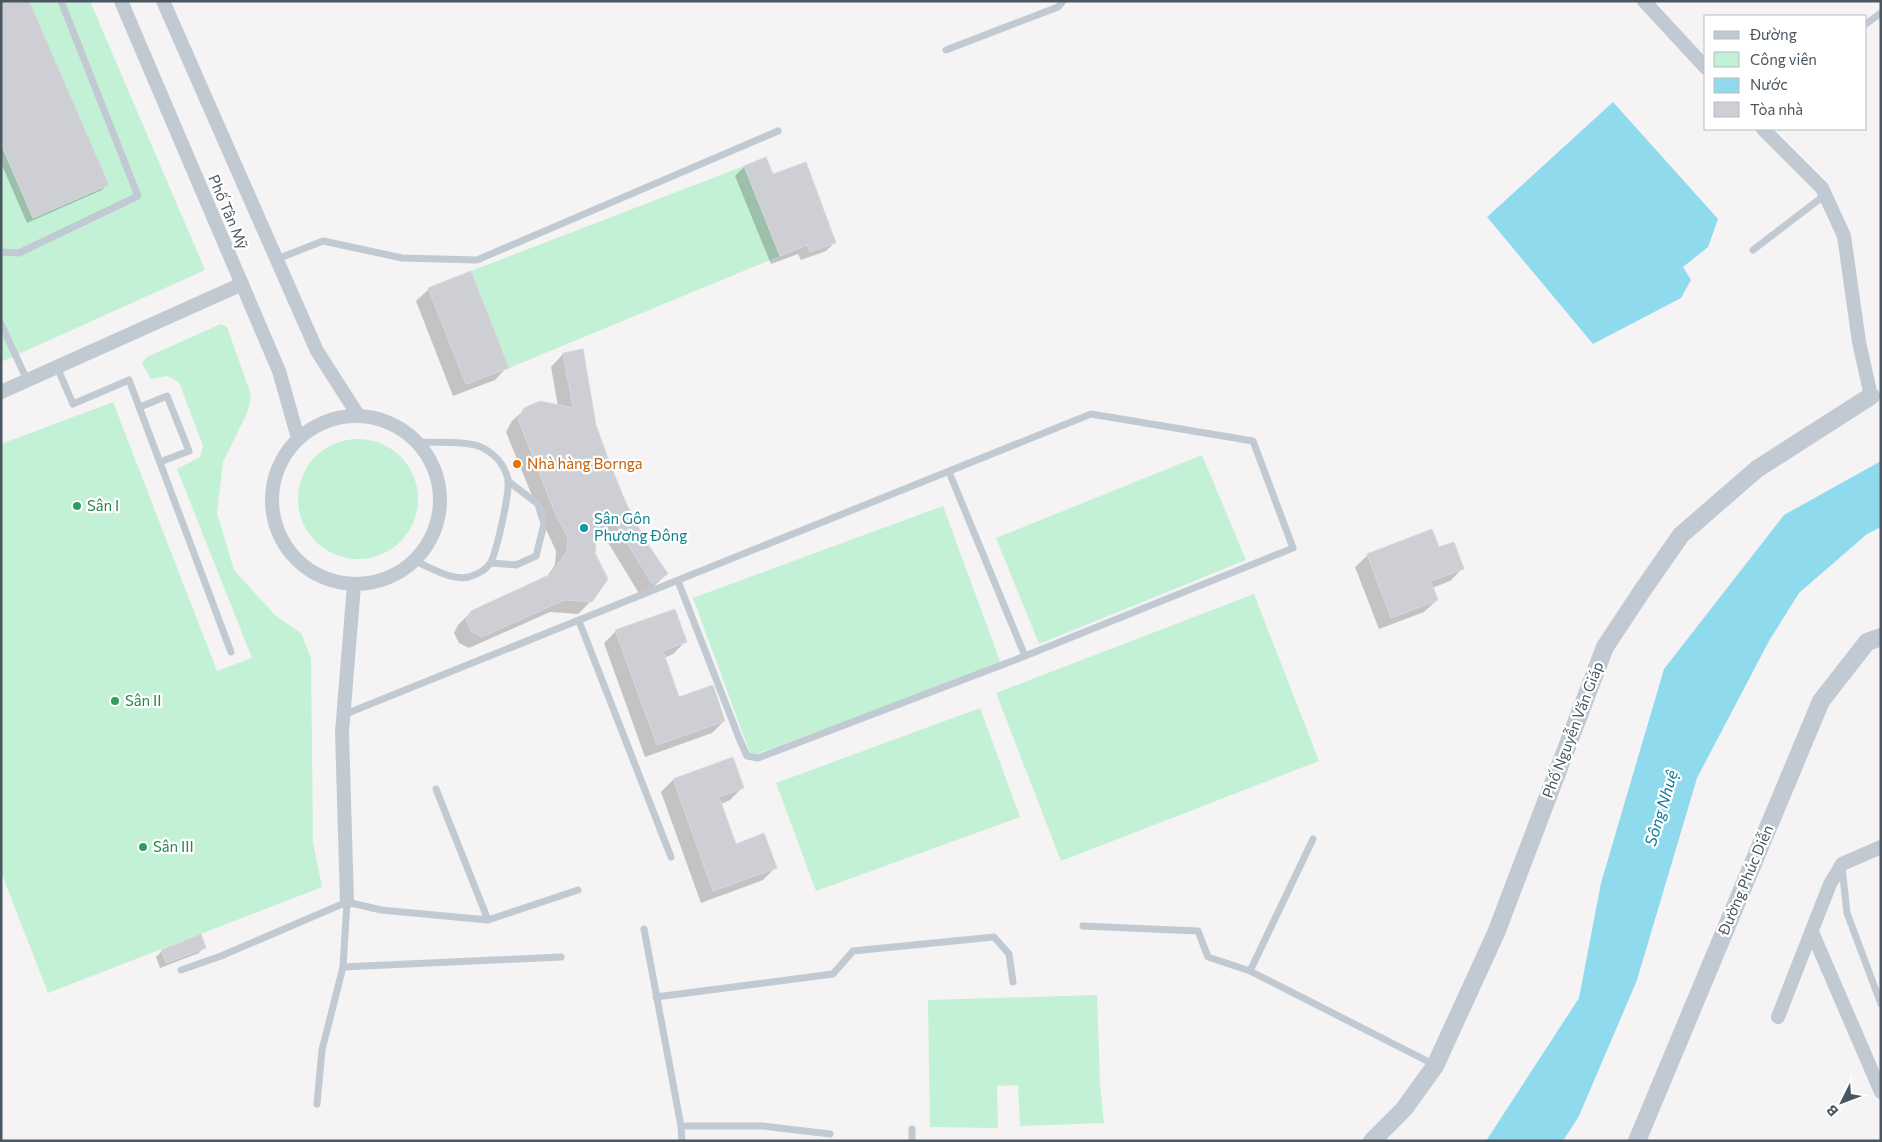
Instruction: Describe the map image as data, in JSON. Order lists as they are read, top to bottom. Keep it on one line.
{"streets":{"street":["Phố Tân Mỹ","Phố Nguyễn Văn Giáp","Đường Phúc Diễn"]},"water":["Sông Nhuệ"],"places":["Nhà hàng Bornga","Sân I","Sân Gôn Phương Đông","Sân II","Sân III"],"legend":["Đường","Công viên","Nước","Tòa nhà"],"north":"bottom left"}
